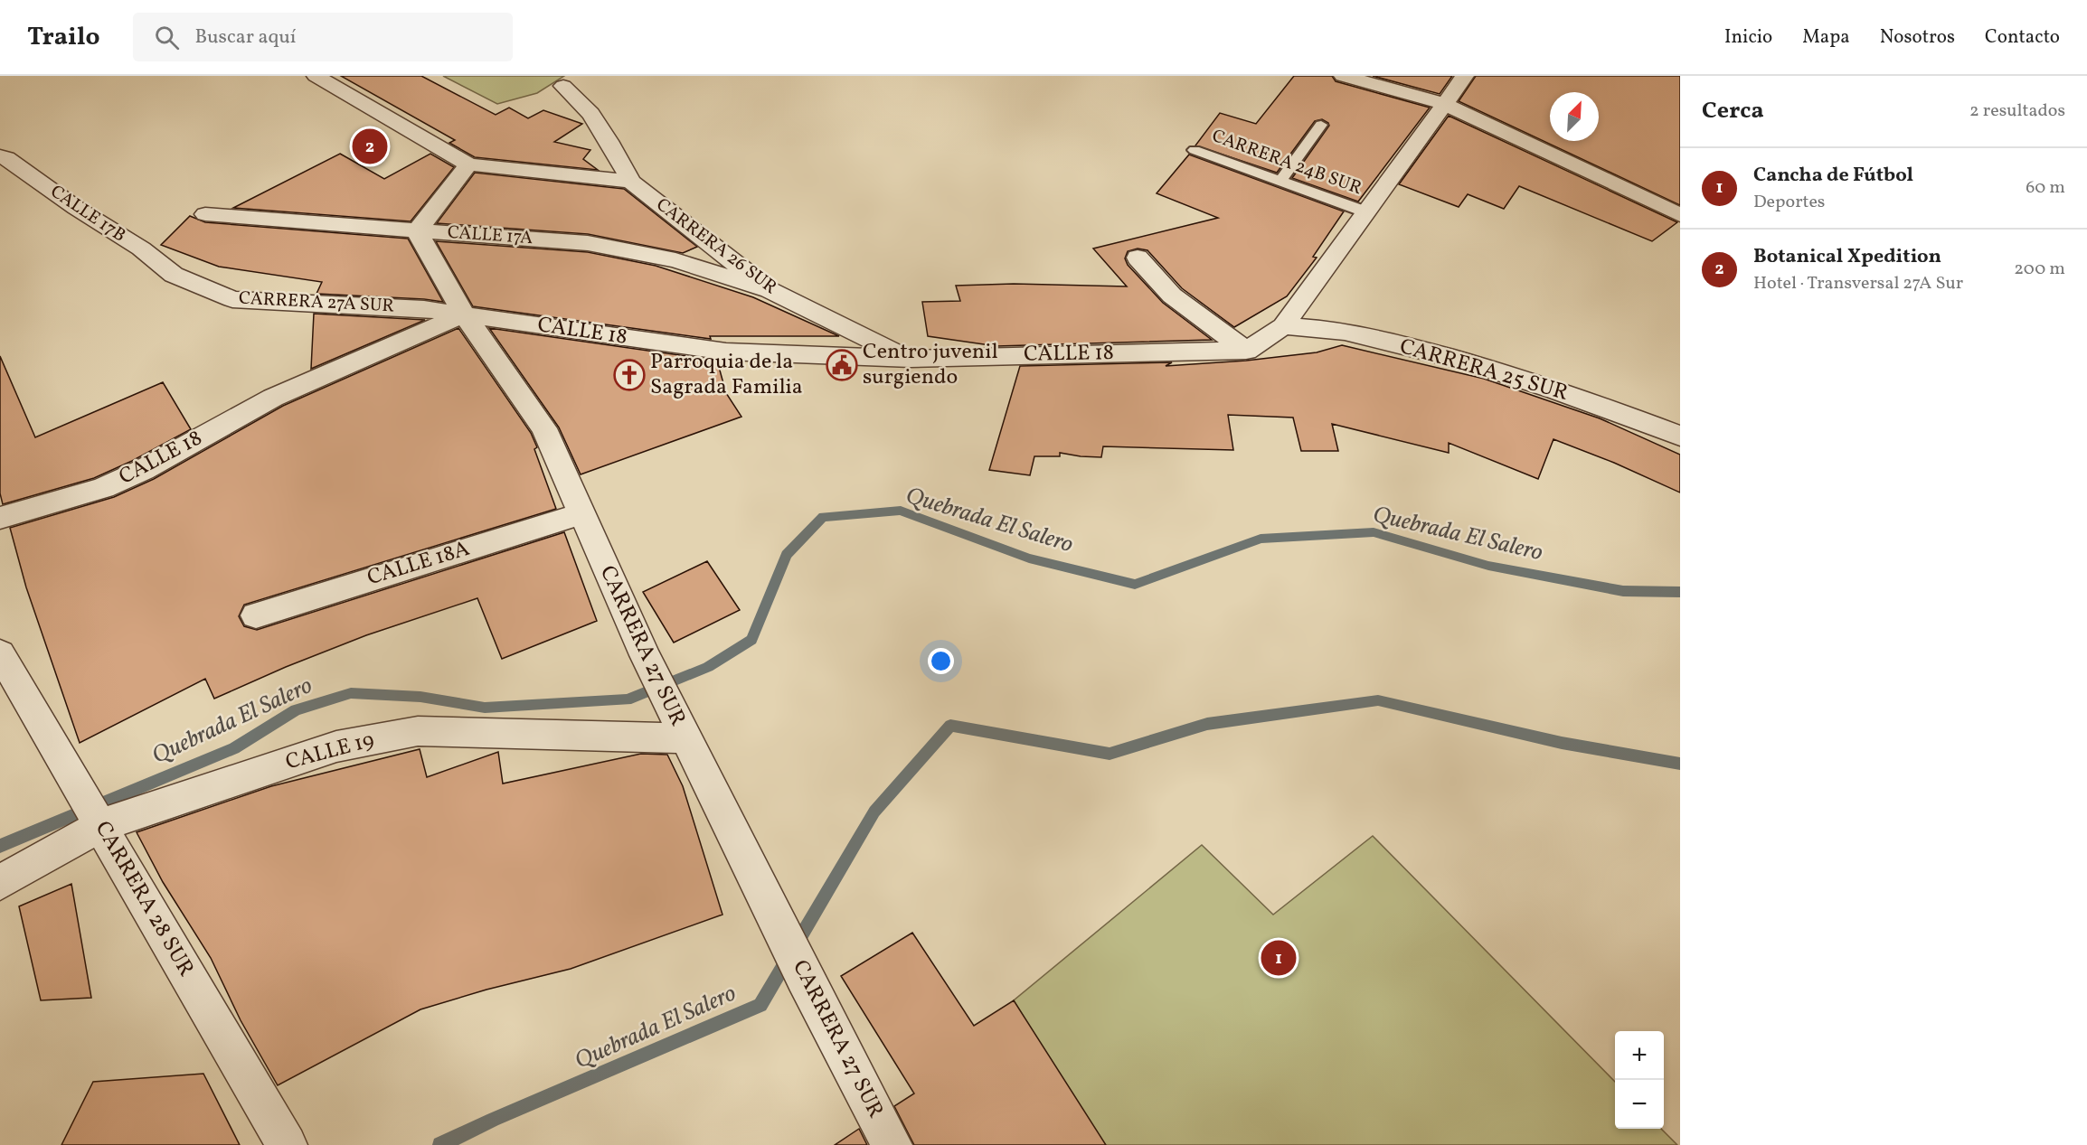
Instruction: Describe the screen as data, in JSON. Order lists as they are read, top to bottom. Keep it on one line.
{"streets":{"street":["CALLE 17B","CALLE 17A","CARRERA 26 SUR","CARRERA 27A SUR","CALLE 18","CARRERA 25 SUR","CALLE 18A","CARRERA 27 SUR","CALLE 19","CARRERA 28 SUR"],"lane":["CARRERA 24B SUR"]},"crossings":[["CALLE 17B","CARRERA 27A SUR"],["CALLE 17A","CARRERA 26 SUR"],["CALLE 17A","CARRERA 27 SUR"],["CARRERA 26 SUR","CALLE 18"],["CARRERA 27A SUR","CALLE 18"],["CARRERA 27A SUR","CARRERA 27 SUR"],["CALLE 18","CARRERA 27 SUR"],["CALLE 18A","CARRERA 27 SUR"],["CARRERA 27 SUR","CALLE 19"],["CALLE 19","CARRERA 28 SUR"]],"water":["Quebrada El Salero"],"places":{"public building":["Centro juvenil surgiendo"],"church":["Parroquia de la Sagrada Familia"]},"north":"top right","page":{"header":"Trailo","search":"Buscar aquí","nav":["Inicio","Mapa","Nosotros","Contacto"],"heading":["Cerca","2 resultados"],"pins":["2","1"],"list":[{"mark":"1","name":"Cancha de Fútbol","note":"Deportes","value":"60 m"},{"mark":"2","name":"Botanical Xpedition","note":"Hotel · Transversal 27A Sur","value":"200 m"}],"map_buttons":["+","−"]}}
